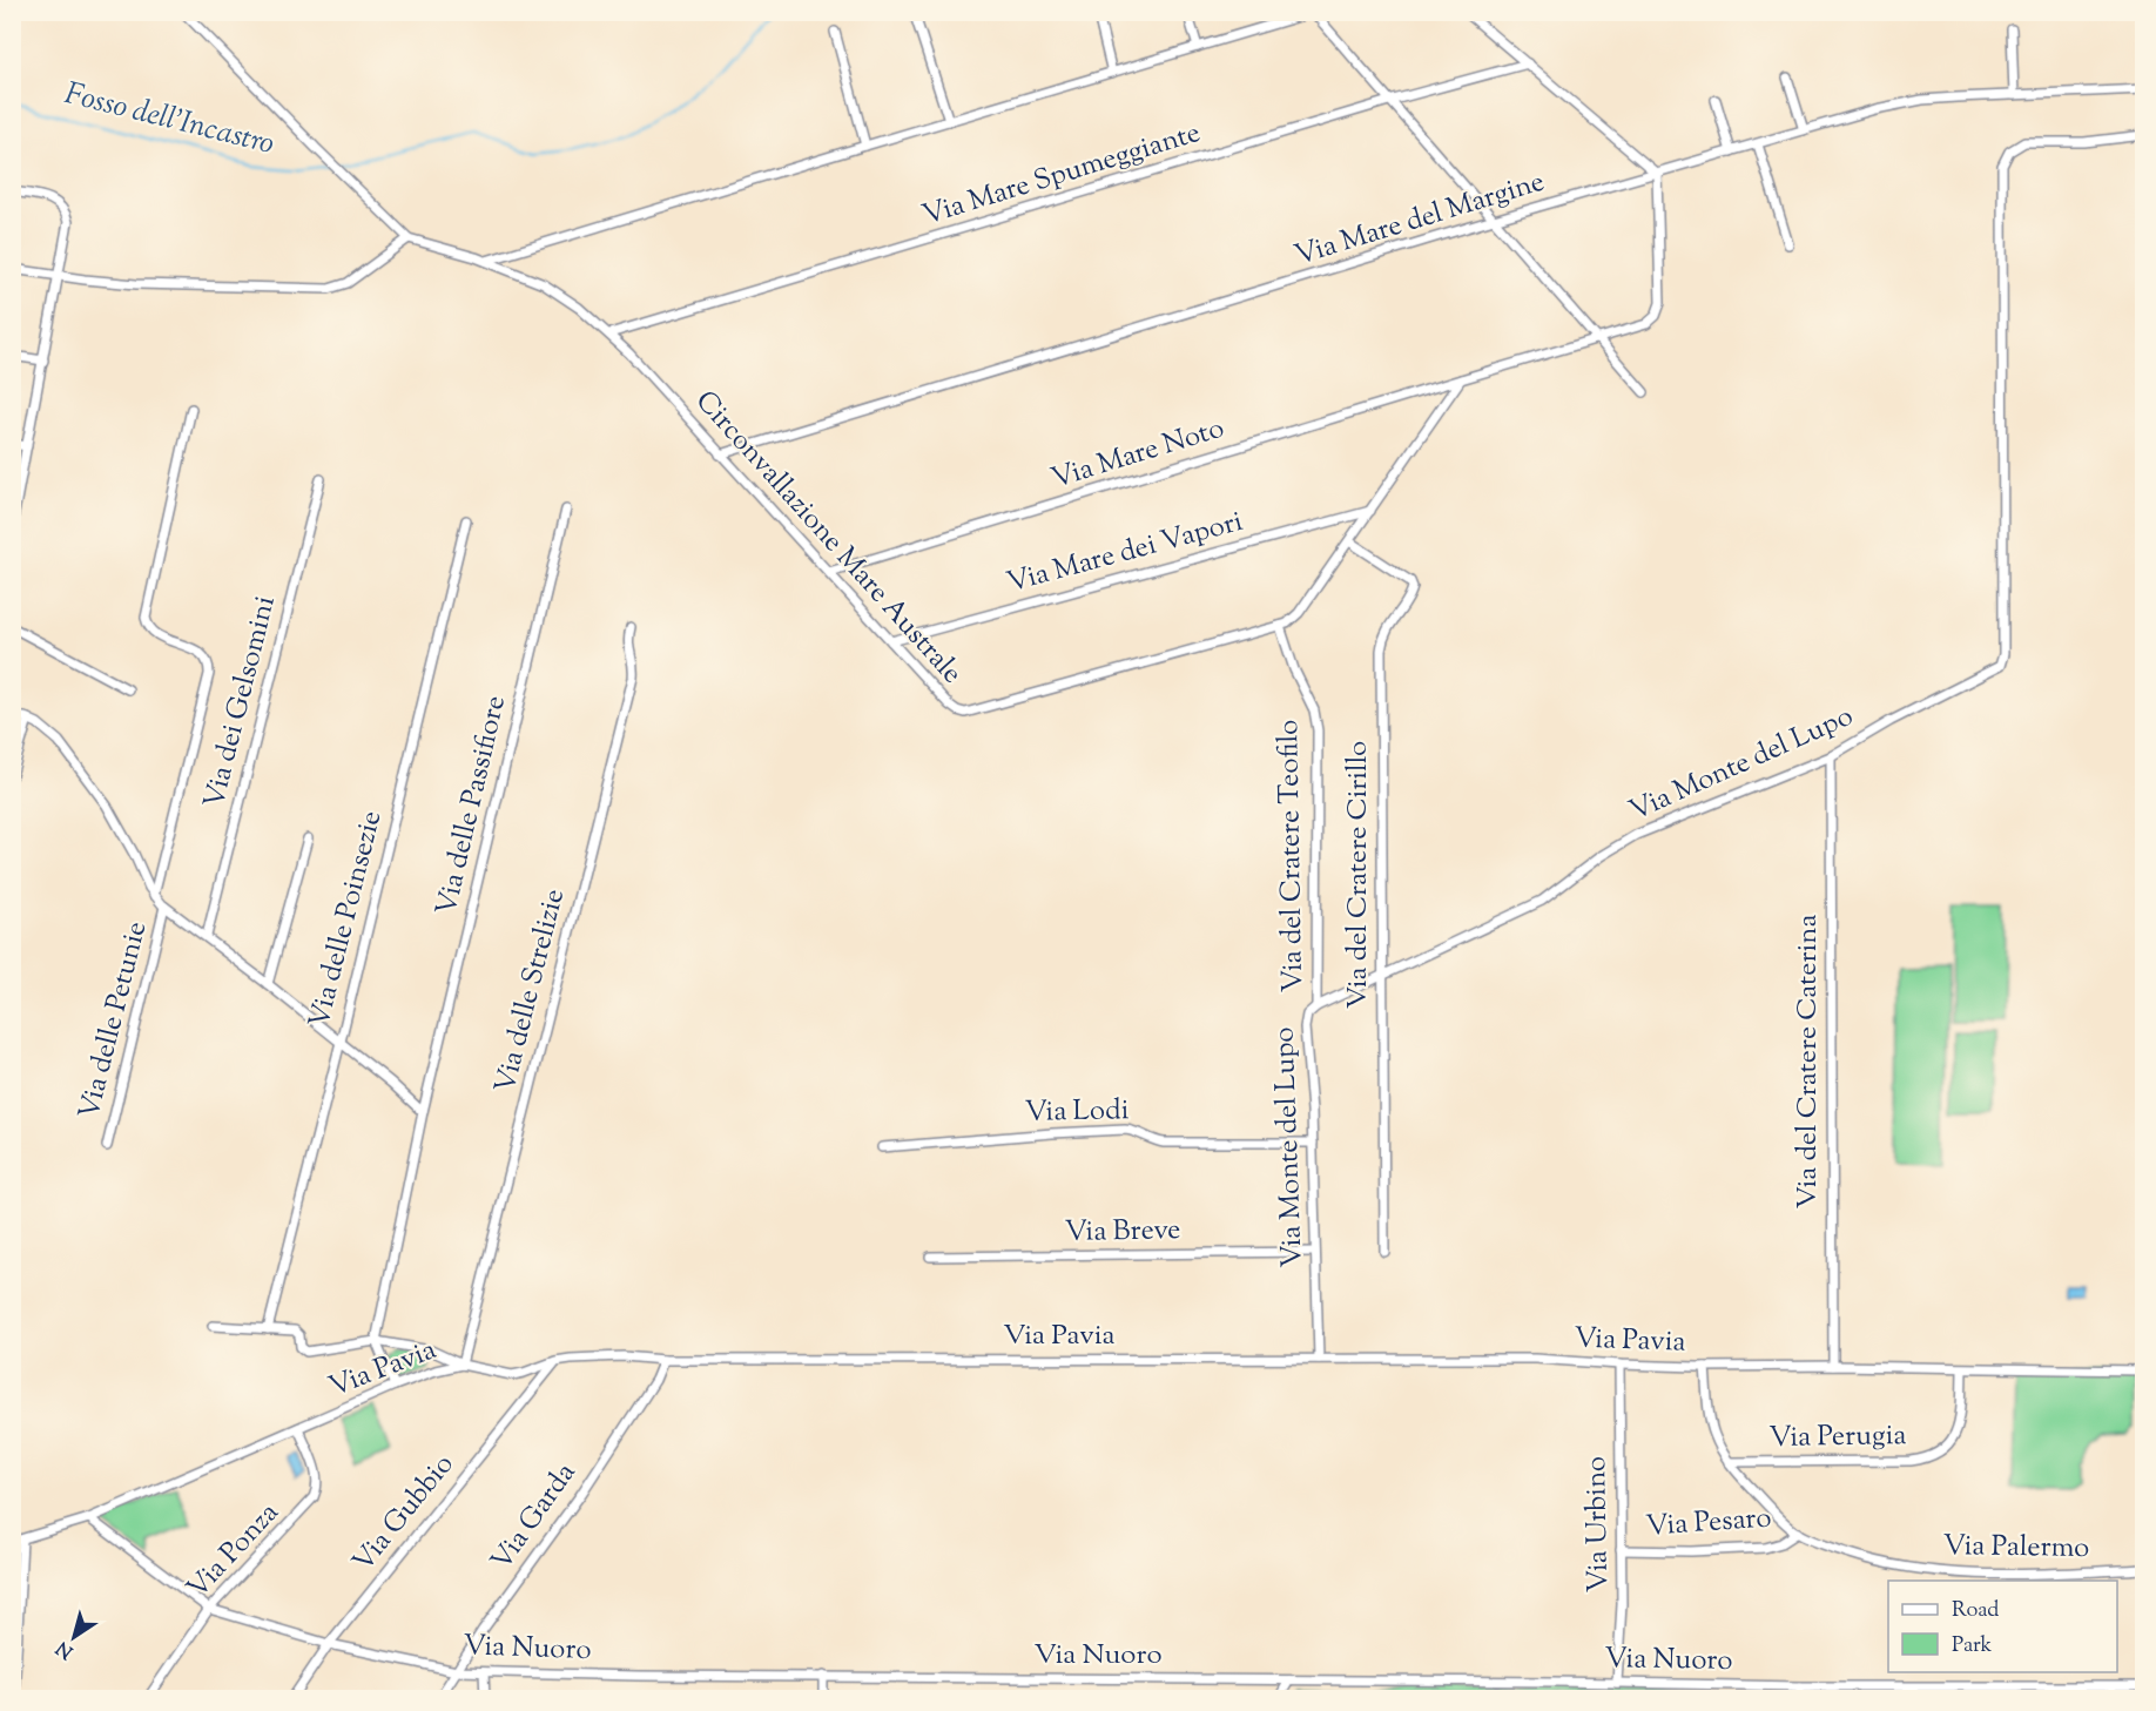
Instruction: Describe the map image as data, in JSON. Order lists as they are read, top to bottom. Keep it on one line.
{"streets":{"street":["Via Mare Spumeggiante","Via Mare del Margine","Via Mare Noto","Circonvallazione Mare Australe","Via Mare dei Vapori","Via dei Gelsomini","Via Monte del Lupo","Via delle Passifiore","Via del Cratere Teofilo","Via del Cratere Cirillo","Via delle Poinsezie","Via delle Strelizie","Via delle Petunie","Via del Cratere Caterina","Via Lodi","Via Breve","Via Pavia","Via Perugia","Via Gubbio","Via Garda","Via Pesaro","Via Urbino","Via Palermo","Via Ponza","Via Nuoro"]},"crossings":[["Via Mare Spumeggiante","Circonvallazione Mare Australe"],["Via Mare del Margine","Circonvallazione Mare Australe"],["Via Mare Noto","Circonvallazione Mare Australe"],["Circonvallazione Mare Australe","Via Mare dei Vapori"],["Circonvallazione Mare Australe","Via del Cratere Teofilo"],["Circonvallazione Mare Australe","Via del Cratere Cirillo"],["Via Monte del Lupo","Via del Cratere Teofilo"],["Via Monte del Lupo","Via del Cratere Cirillo"],["Via Monte del Lupo","Via del Cratere Caterina"],["Via Monte del Lupo","Via Lodi"],["Via Monte del Lupo","Via Breve"],["Via Monte del Lupo","Via Pavia"],["Via delle Strelizie","Via Pavia"],["Via del Cratere Caterina","Via Pavia"],["Via Pavia","Via Perugia"],["Via Pavia","Via Gubbio"],["Via Pavia","Via Garda"],["Via Pavia","Via Urbino"],["Via Pavia","Via Palermo"],["Via Pavia","Via Ponza"],["Via Pavia","Via Nuoro"],["Via Perugia","Via Palermo"],["Via Gubbio","Via Nuoro"],["Via Garda","Via Nuoro"],["Via Pesaro","Via Urbino"],["Via Pesaro","Via Palermo"],["Via Urbino","Via Nuoro"],["Via Ponza","Via Nuoro"]],"water":["Fosso dell'Incastro"],"legend":["Road","Park"],"north":"bottom left"}
